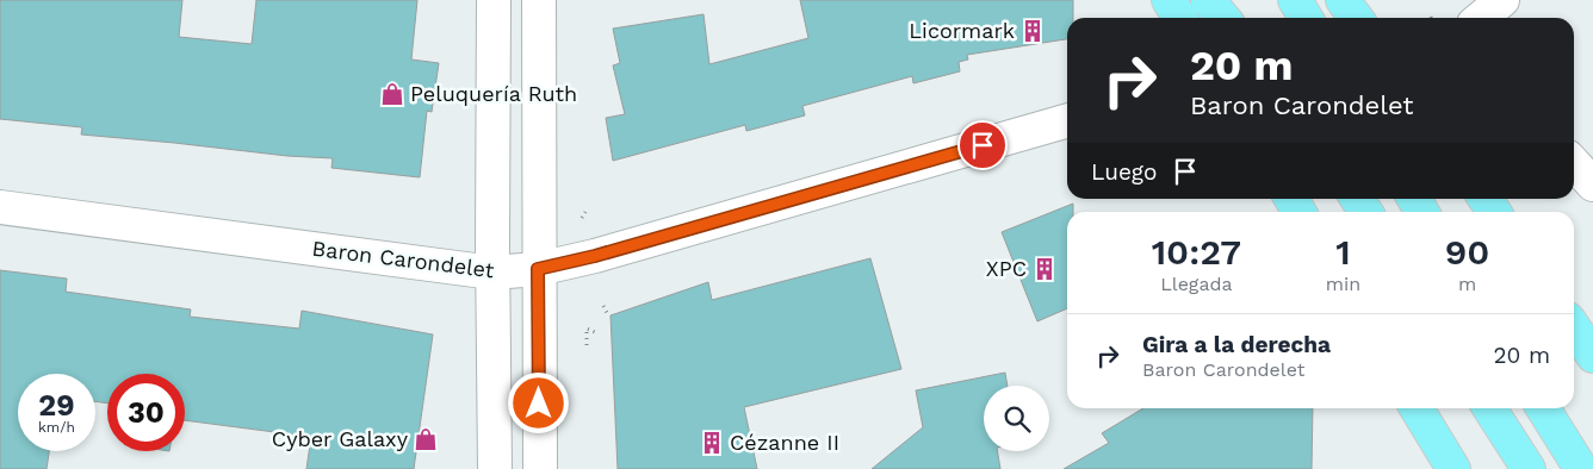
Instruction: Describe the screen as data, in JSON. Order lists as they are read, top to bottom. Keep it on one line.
{"streets":{"street":["Baron Carondelet"]},"places":{"building":["Licormark","XPC","Cézanne II"],"shop":["Peluquería Ruth","Cyber Galaxy"]},"page":{"turn":["20 m","Baron Carondelet"],"then":"Luego","eta":["10:27","Llegada","1","min","90","m"],"list":[{"name":"Gira a la derecha","note":"Baron Carondelet","value":"20 m"}],"speed":"29 km/h","limit":"30"}}
